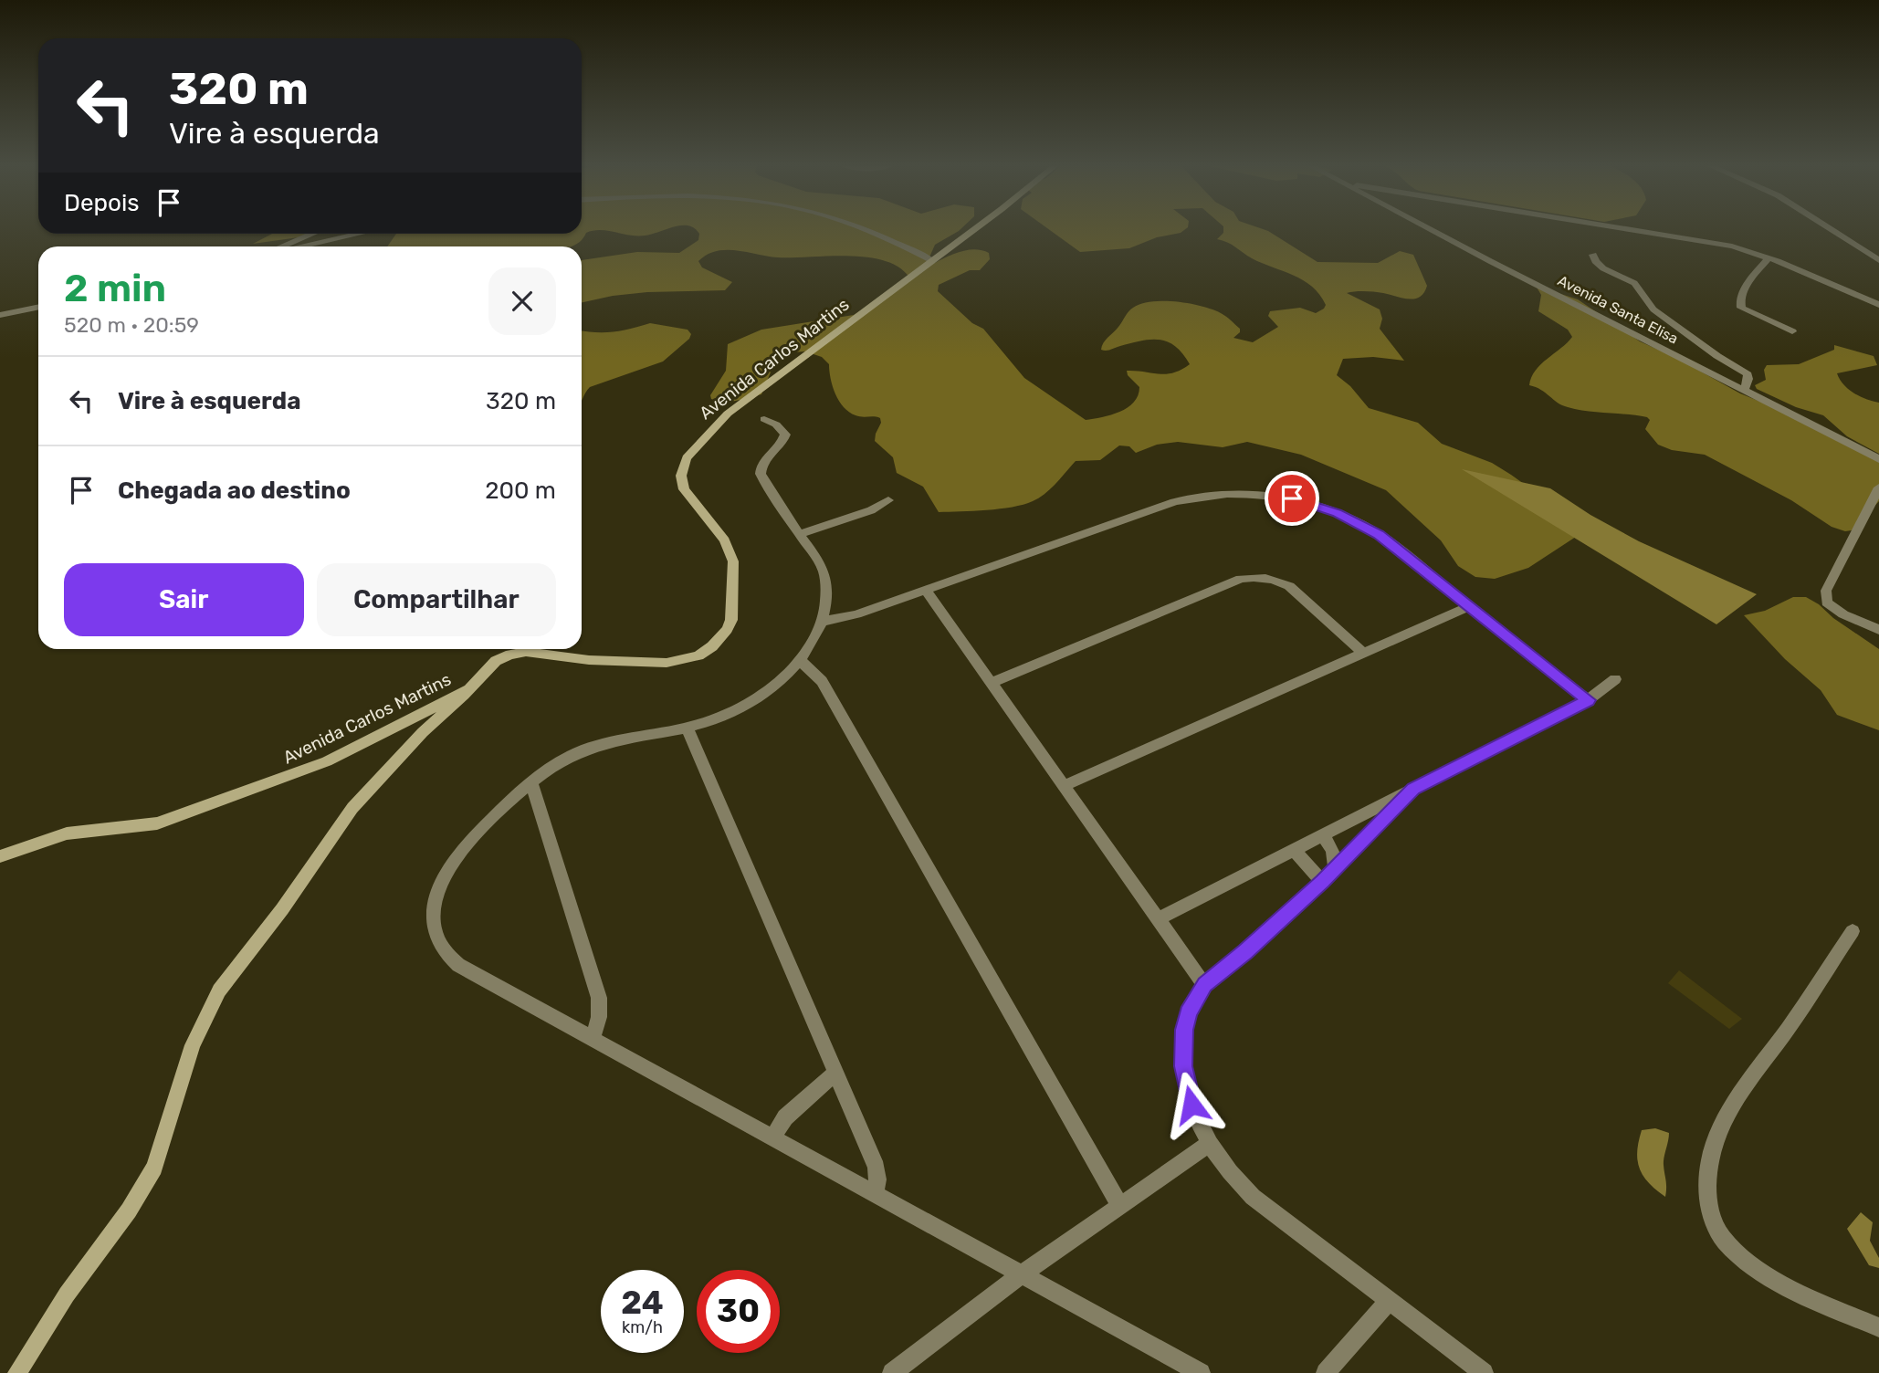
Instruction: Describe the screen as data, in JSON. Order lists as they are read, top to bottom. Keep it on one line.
{"streets":{"street":["Avenida Santa Elisa","Avenida Carlos Martins"]},"page":{"turn":["320 m","Vire à esquerda"],"then":"Depois","heading":["2 min","520 m · 20:59"],"list":[{"name":"Vire à esquerda","value":"320 m"},{"name":"Chegada ao destino","value":"200 m"}],"buttons":["Sair","Compartilhar"],"speed":"24 km/h","limit":"30"}}
